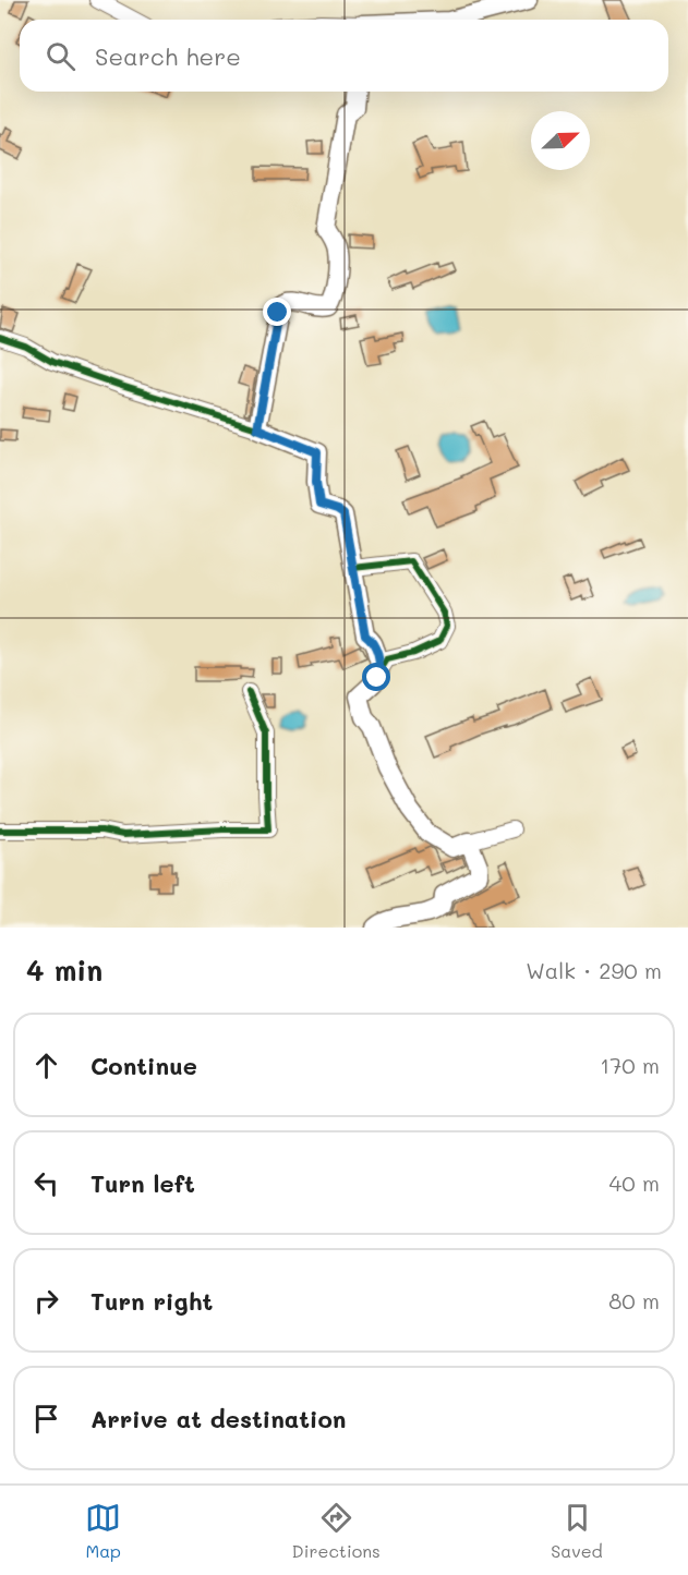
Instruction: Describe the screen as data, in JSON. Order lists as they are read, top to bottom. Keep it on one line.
{"north":"top right","page":{"search":"Search here","heading":["4 min","Walk · 290 m"],"list":[["Continue","170 m"],["Turn left","40 m"],["Turn right","80 m"],"Arrive at destination"],"nav":["Map","Directions","Saved"]}}
